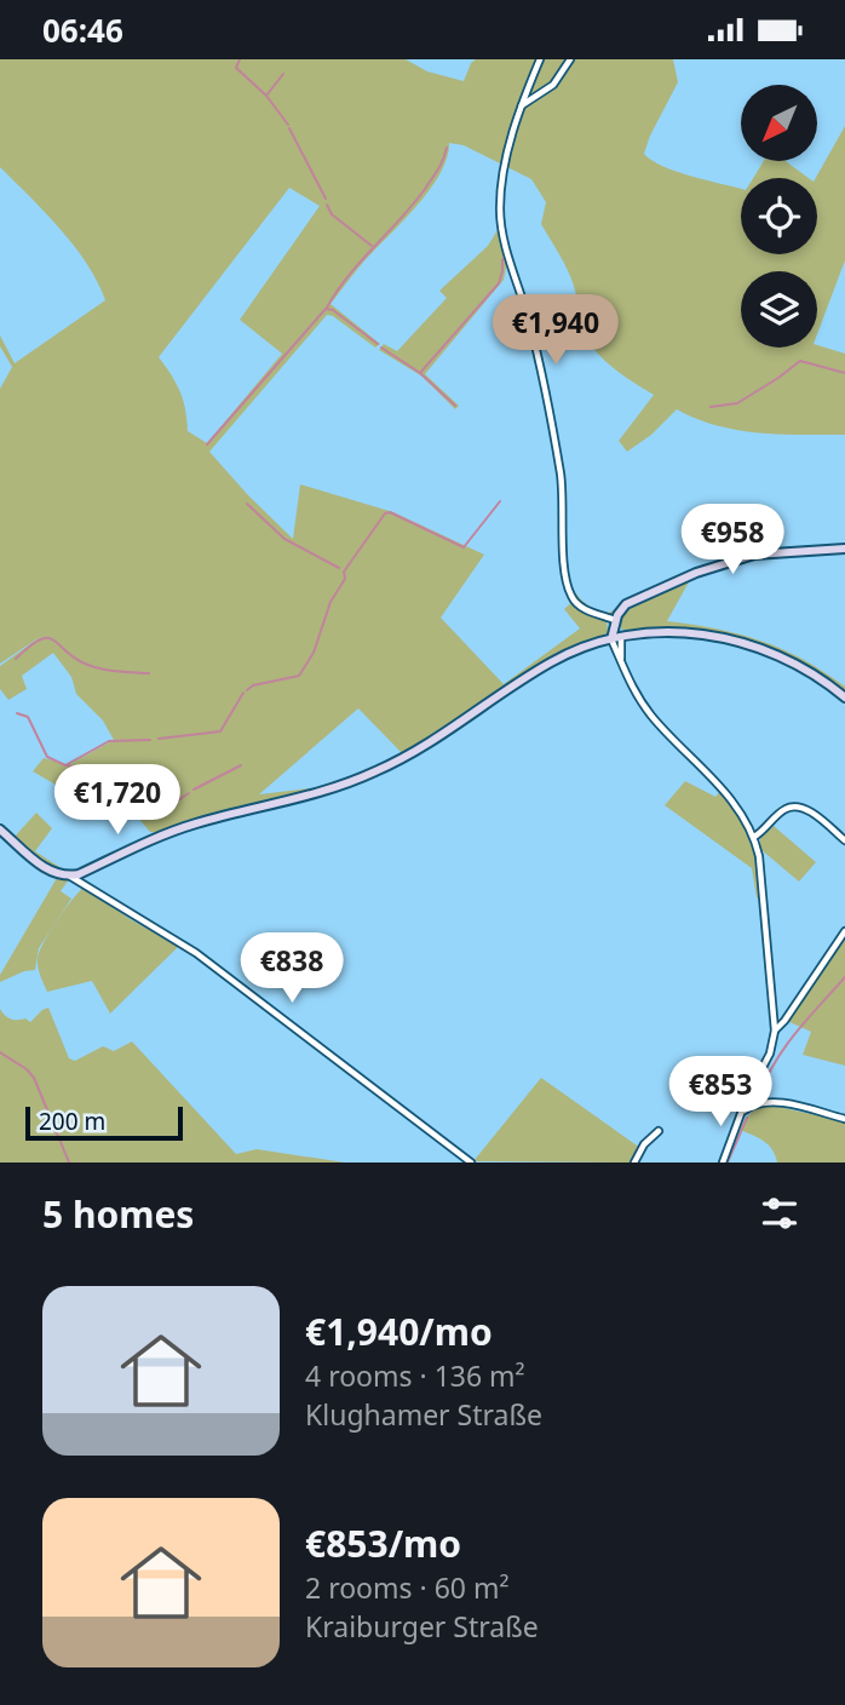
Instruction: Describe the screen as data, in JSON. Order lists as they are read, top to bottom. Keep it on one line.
{"scale_bar":"200 m","north":"bottom left","page":{"status":"06:46","price":["€1,940","€958","€1,720","€838","€853"],"scale":"200 m","heading":"5 homes","list":[{"name":"€1,940/mo","note":"4 rooms · 136 m² · Klughamer Straße"},{"name":"€853/mo","note":"2 rooms · 60 m² · Kraiburger Straße"}]}}
